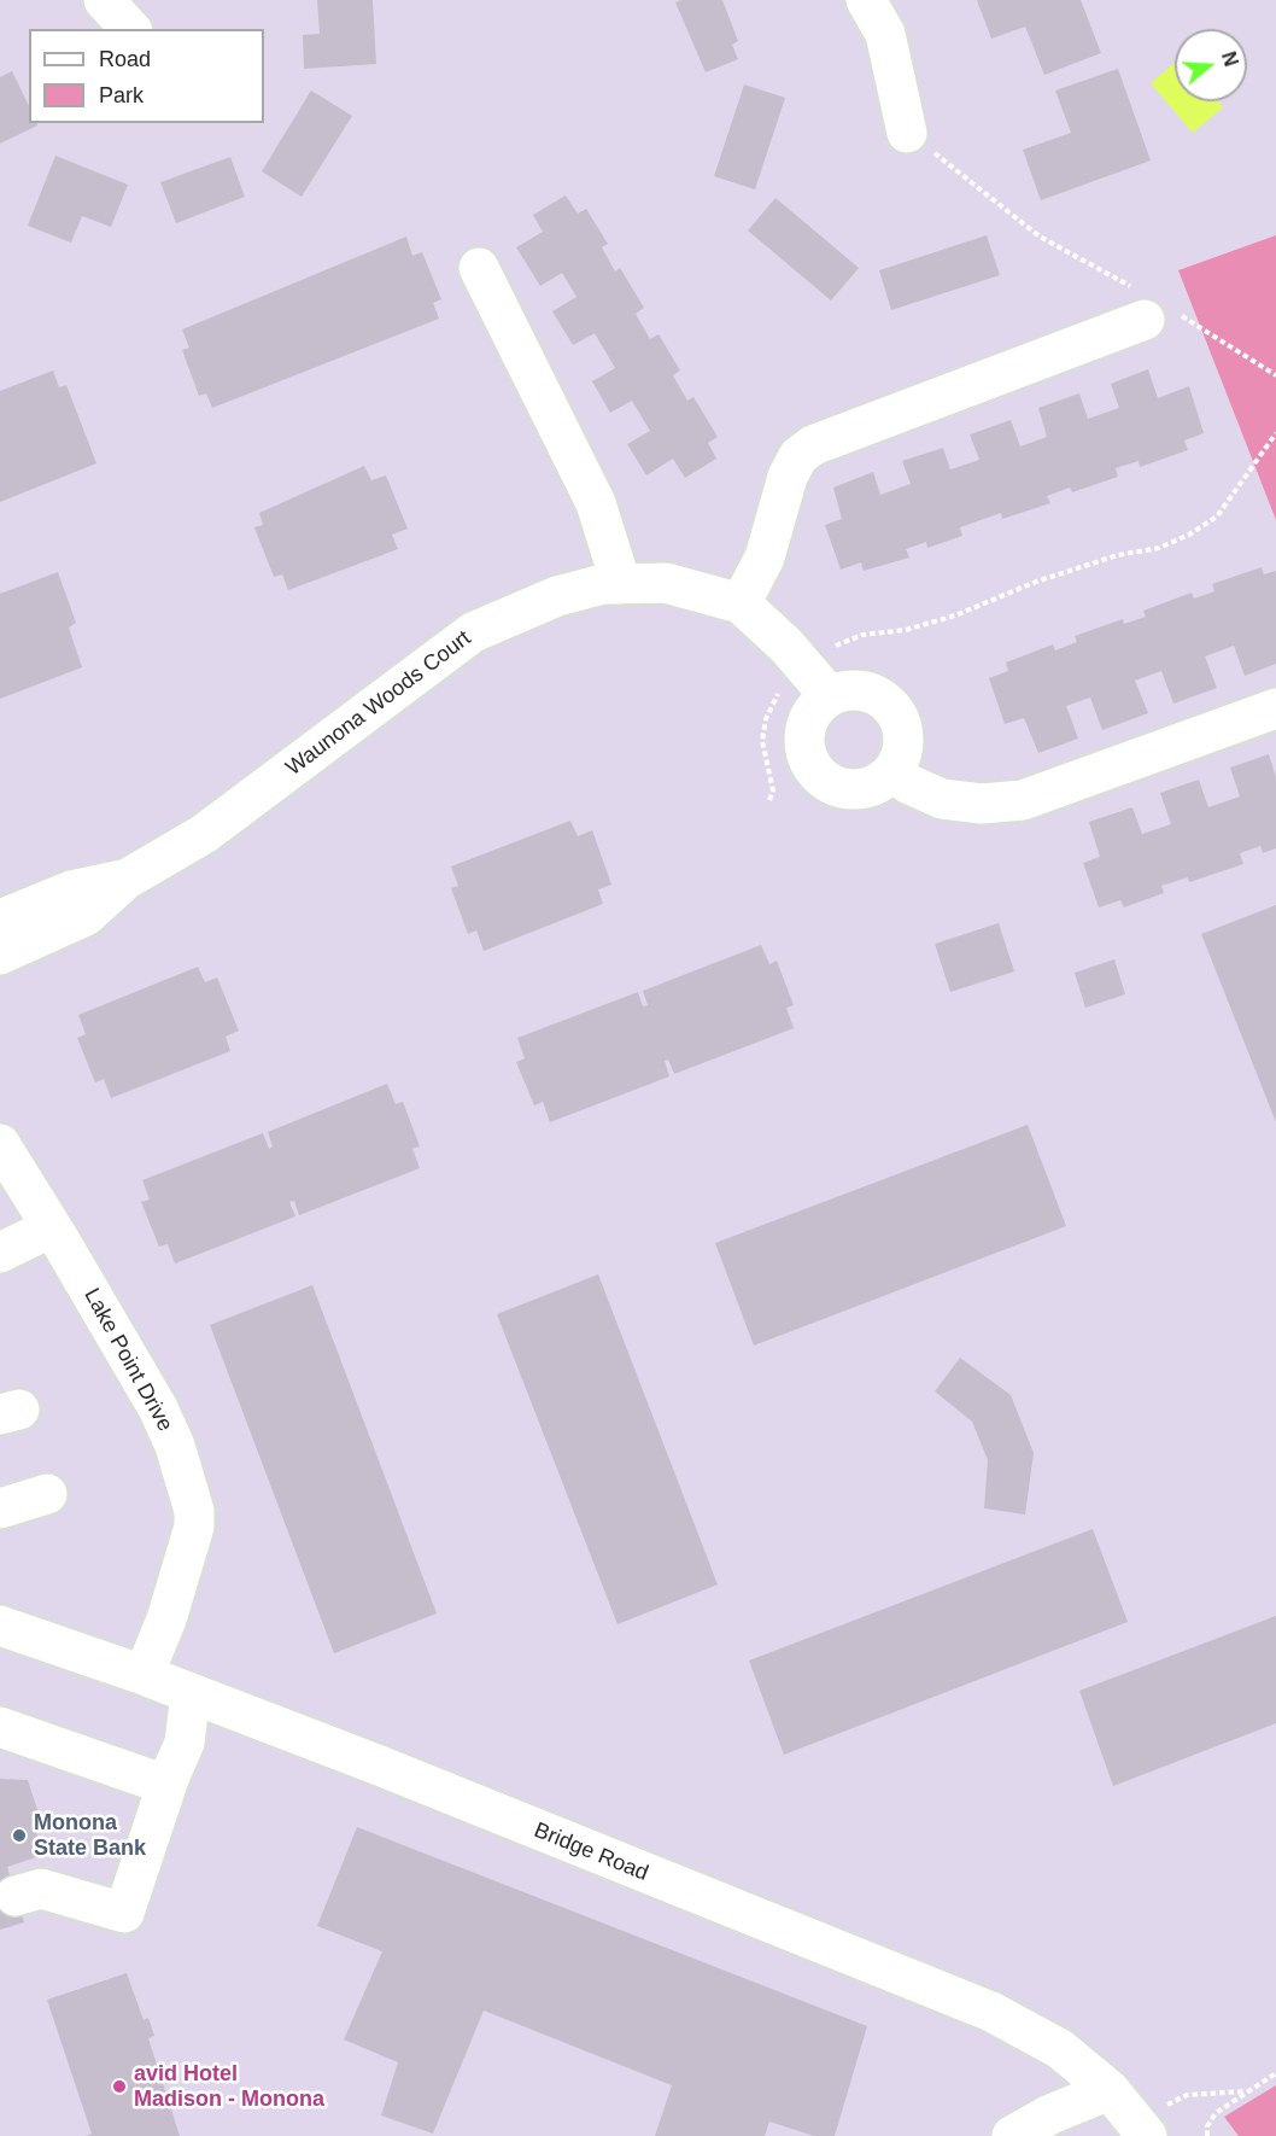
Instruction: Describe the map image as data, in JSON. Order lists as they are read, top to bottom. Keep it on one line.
{"streets":{"street":["Waunona Woods Court","Lake Point Drive","Bridge Road"]},"crossings":[["Lake Point Drive","Bridge Road"]],"places":["Monona State Bank","avid Hotel Madison - Monona"],"legend":["Road","Park"],"north":"right"}
